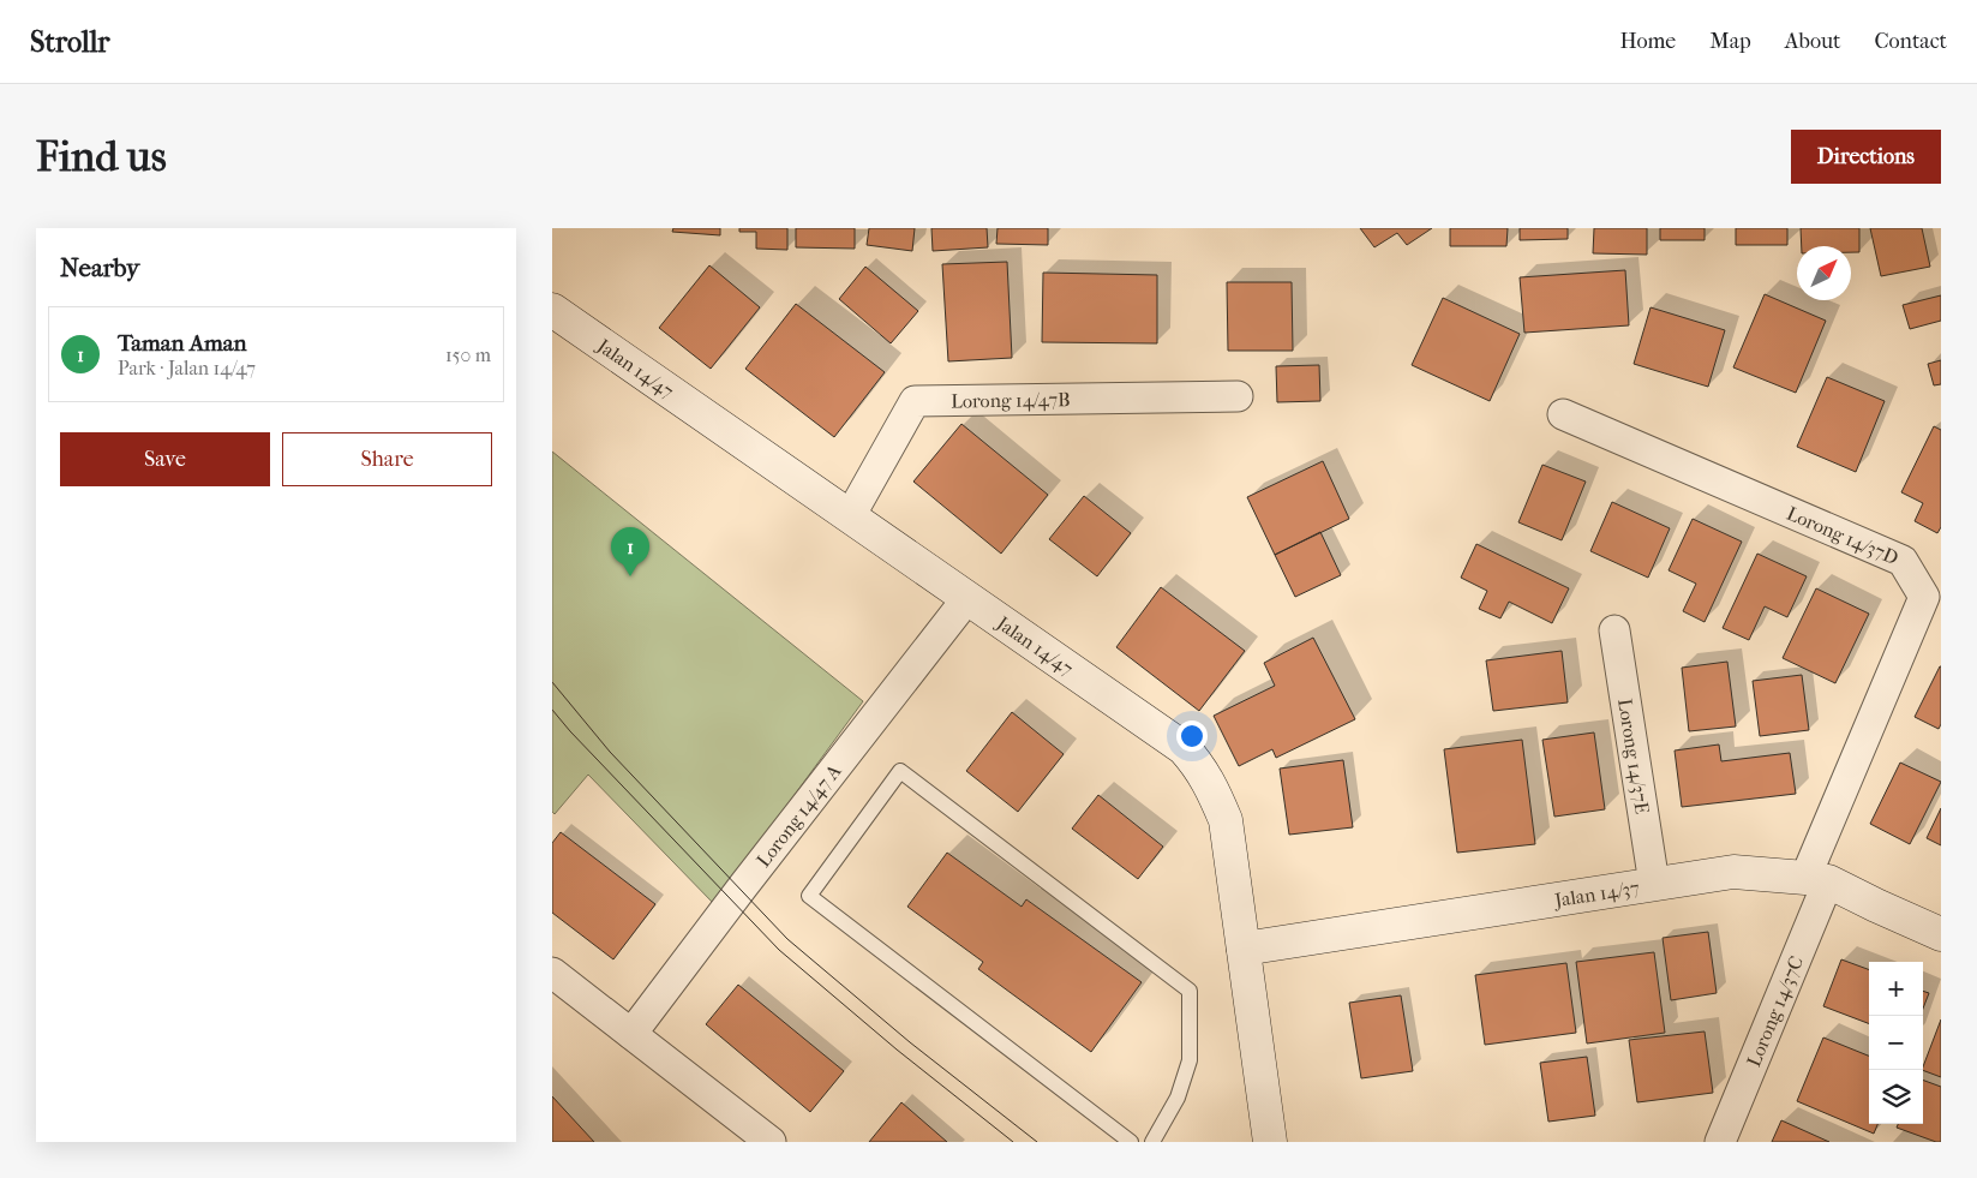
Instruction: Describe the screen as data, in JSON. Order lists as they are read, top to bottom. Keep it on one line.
{"streets":{"street":["Jalan 14/47","Lorong 14/47B","Lorong 14/37D","Lorong 14/37E","Lorong 14/47 A","Jalan 14/37","Lorong 14/37C"]},"crossings":[["Jalan 14/47","Lorong 14/47B"],["Jalan 14/47","Lorong 14/47 A"],["Jalan 14/47","Jalan 14/37"],["Lorong 14/37D","Jalan 14/37"],["Lorong 14/37D","Lorong 14/37C"],["Lorong 14/37E","Jalan 14/37"],["Jalan 14/37","Lorong 14/37C"]],"north":"top right","page":{"header":"Strollr","nav":["Home","Map","About","Contact"],"buttons":["Directions",["Save","Share"]],"title":"Find us","heading":"Nearby","list":[{"mark":"1","name":"Taman Aman","note":"Park · Jalan 14/47","value":"150 m"}],"pins":"1","map_buttons":["+","−"]}}
